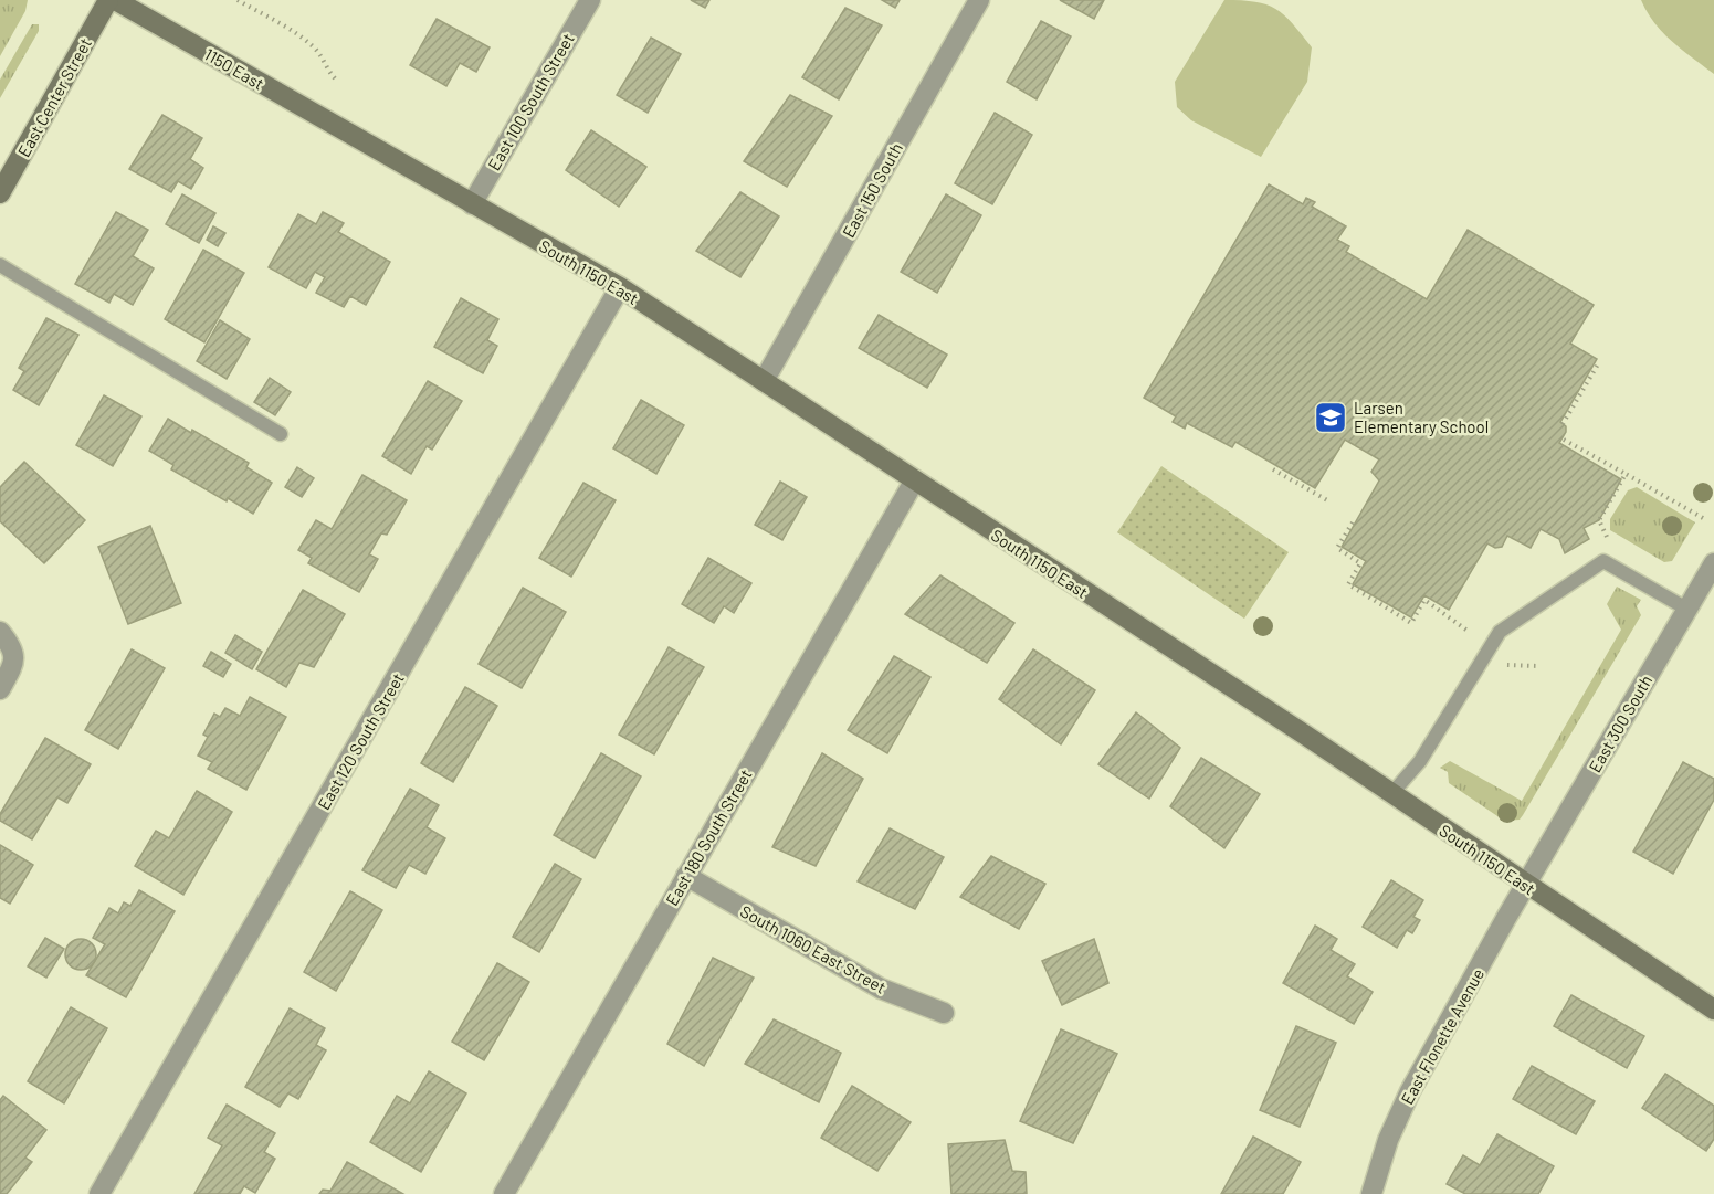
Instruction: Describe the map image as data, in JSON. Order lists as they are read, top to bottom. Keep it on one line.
{"streets":{"street":["1150 East","East Center Street","East 100 South Street","East 150 South","South 1150 East","East 300 South","East 120 South Street","East 180 South Street","South 1060 East Street","East Flonette Avenue"]},"crossings":[["1150 East","South 1150 East"],["East 100 South Street","South 1150 East"],["East 150 South","South 1150 East"],["South 1150 East","East 300 South"],["South 1150 East","East 120 South Street"],["South 1150 East","East 180 South Street"],["South 1150 East","East Flonette Avenue"],["East 300 South","East Flonette Avenue"],["East 180 South Street","South 1060 East Street"]],"places":{"school or university":["Larsen Elementary School"]}}
